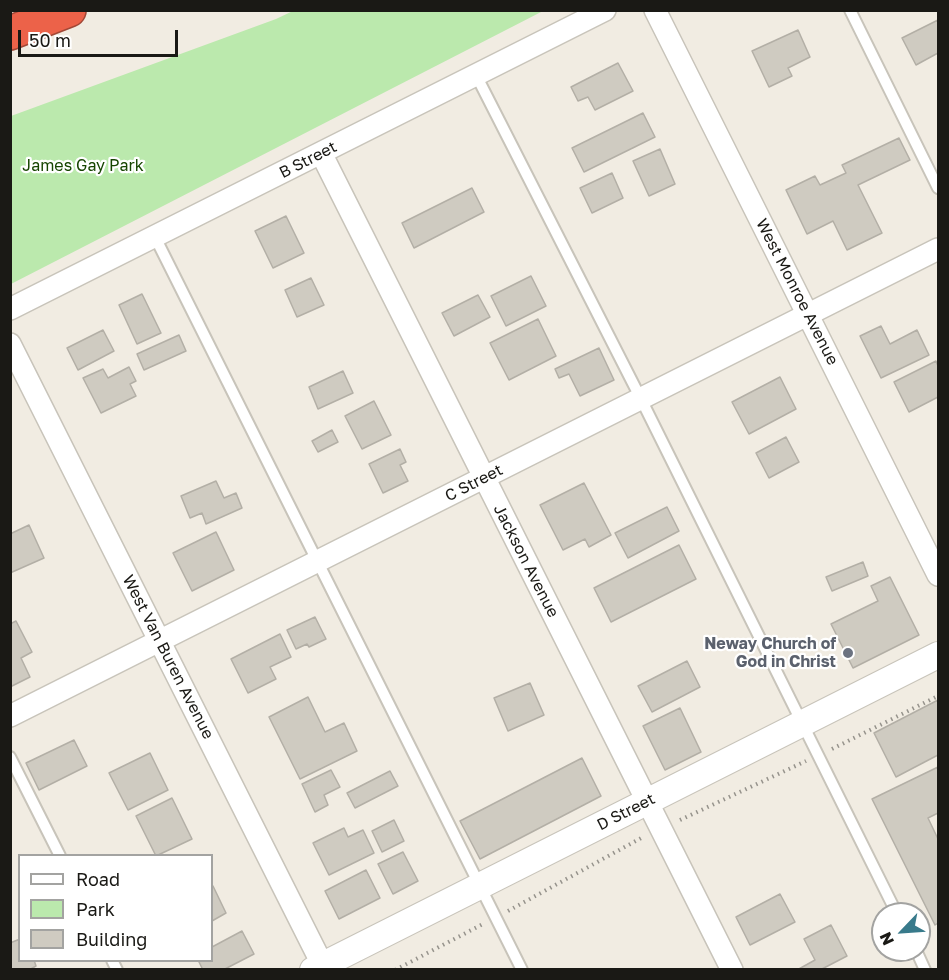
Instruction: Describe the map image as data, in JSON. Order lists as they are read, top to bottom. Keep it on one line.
{"streets":{"street":["B Street","West Monroe Avenue","C Street","Jackson Avenue","West Van Buren Avenue","D Street"]},"crossings":[["B Street","Jackson Avenue"],["West Monroe Avenue","C Street"],["C Street","Jackson Avenue"],["C Street","West Van Buren Avenue"],["Jackson Avenue","D Street"],["West Van Buren Avenue","D Street"]],"parks":["James Gay Park"],"places":["Neway Church of God in Christ"],"legend":["Road","Park","Building"],"scale_bar":"50 m","north":"bottom left"}
